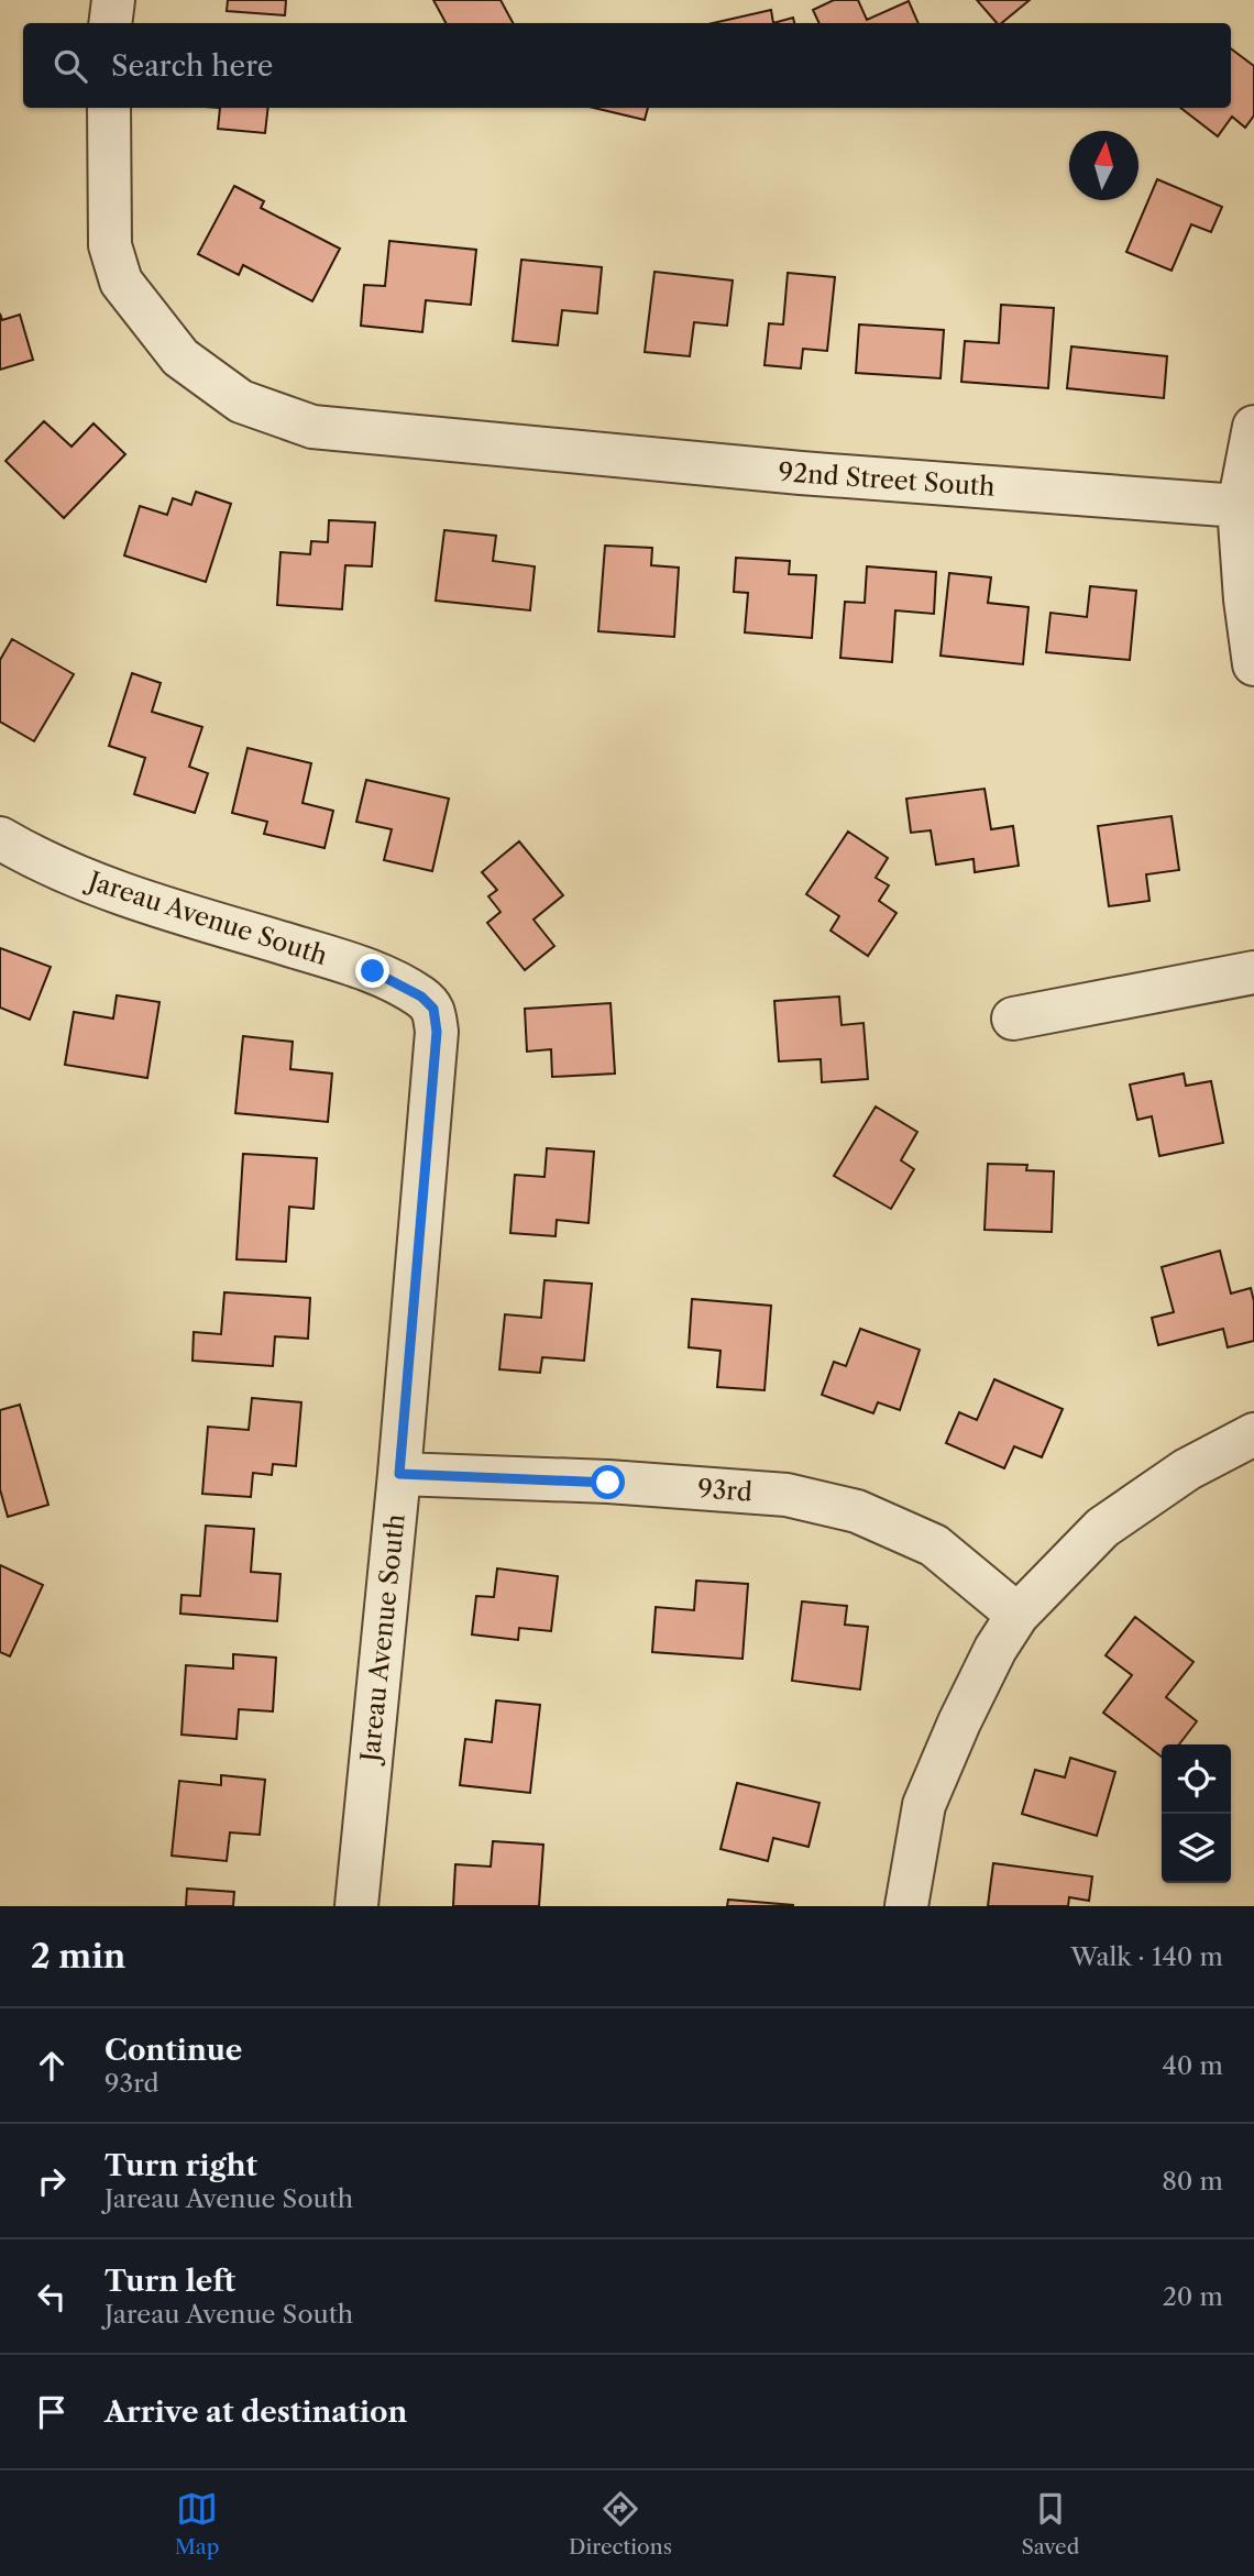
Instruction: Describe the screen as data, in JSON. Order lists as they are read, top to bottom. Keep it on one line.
{"streets":{"street":["92nd Street South","Jareau Avenue South","93rd"]},"crossings":[["Jareau Avenue South","93rd"]],"north":"top","page":{"search":"Search here","heading":["2 min","Walk · 140 m"],"list":[["Continue","93rd","40 m"],["Turn right","Jareau Avenue South","80 m"],["Turn left","Jareau Avenue South","20 m"],"Arrive at destination"],"nav":["Map","Directions","Saved"]}}
